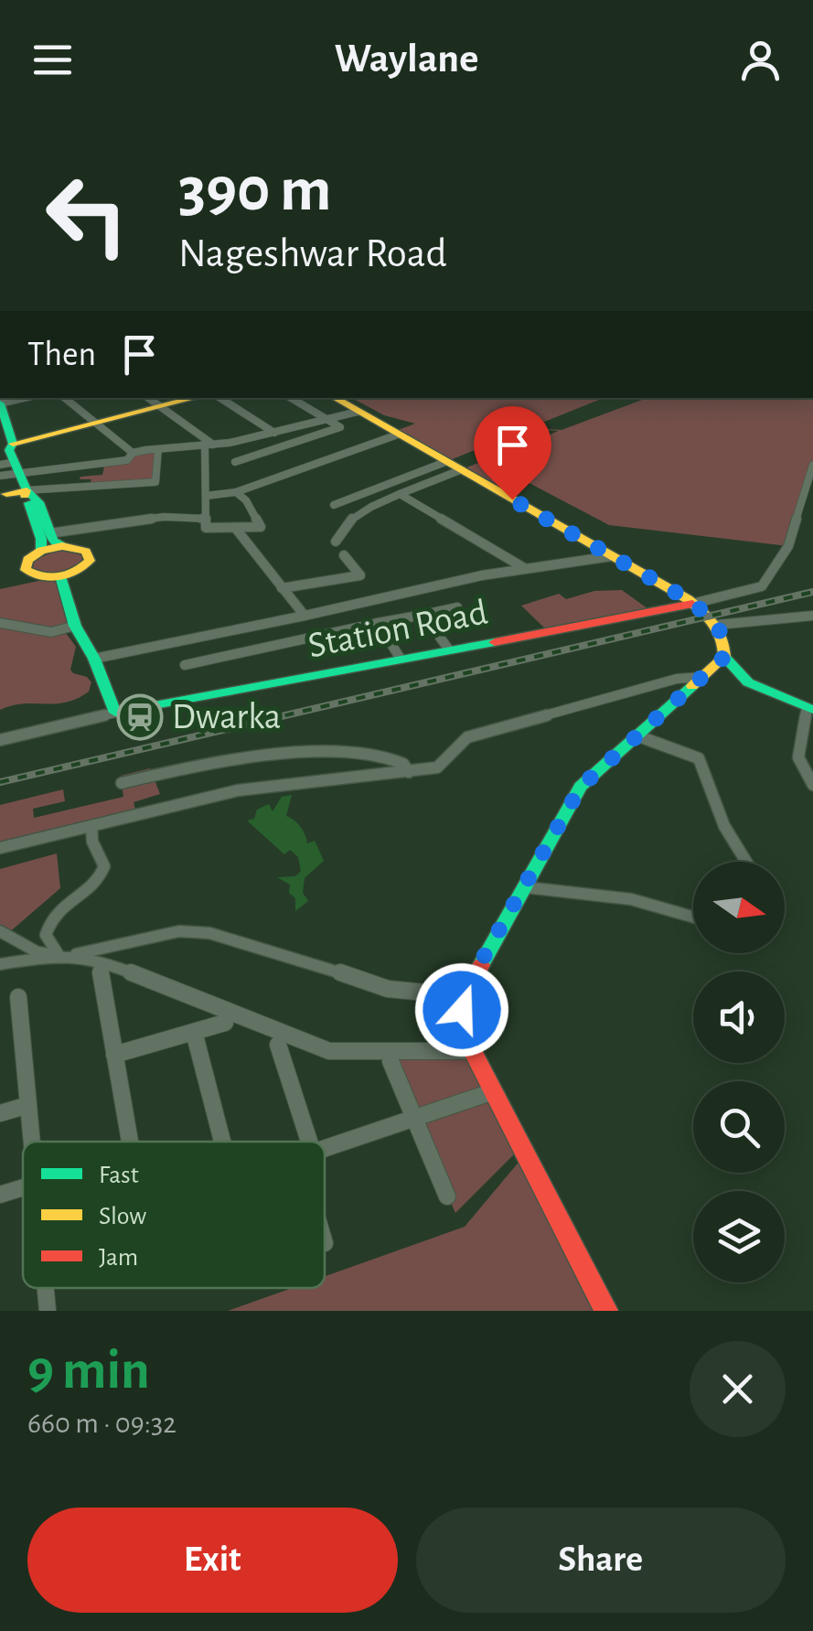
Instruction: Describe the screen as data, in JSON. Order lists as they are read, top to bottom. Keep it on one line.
{"streets":{"main road":["Station Road"]},"places":{"station":["Dwarka"]},"legend":["Fast","Slow","Jam"],"north":"right","page":{"header":"Waylane","turn":["390 m","Nageshwar Road"],"then":"Then","heading":["9 min","660 m · 09:32"],"buttons":["Exit","Share"]}}
